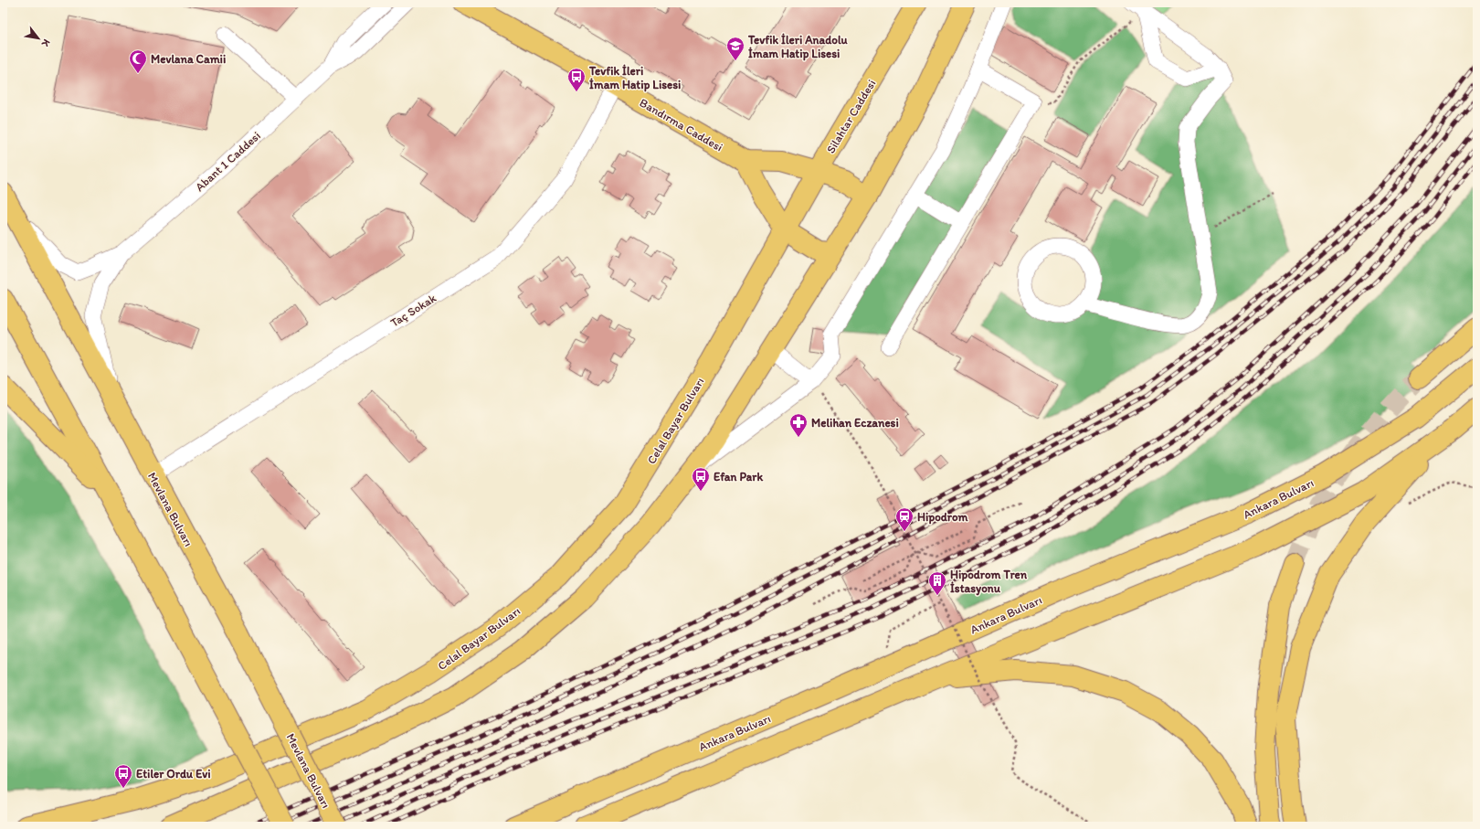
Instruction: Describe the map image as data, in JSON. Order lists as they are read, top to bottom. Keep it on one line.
{"streets":{"main road":["Silahtar Caddesi","Bandırma Caddesi","Celal Bayar Bulvarı","Ankara Bulvarı","Mevlana Bulvarı"],"street":["Abant 1 Caddesi","Taç Sokak"]},"crossings":[["Silahtar Caddesi","Bandırma Caddesi"],["Silahtar Caddesi","Celal Bayar Bulvarı"],["Bandırma Caddesi","Taç Sokak"],["Abant 1 Caddesi","Mevlana Bulvarı"],["Taç Sokak","Mevlana Bulvarı"]],"places":{"school or university":["Tevfik İleri Anadolu İmam Hatip Lisesi"],"mosque":["Mevlana Camii"],"bus stop":["Tevfik İleri İmam Hatip Lisesi","Efan Park","Etiler Ordu Evi"],"pharmacy":["Melihan Eczanesi"],"station":["Hipodrom"],"building":["Hipodrom Tren İstasyonu"]},"north":"bottom right"}
